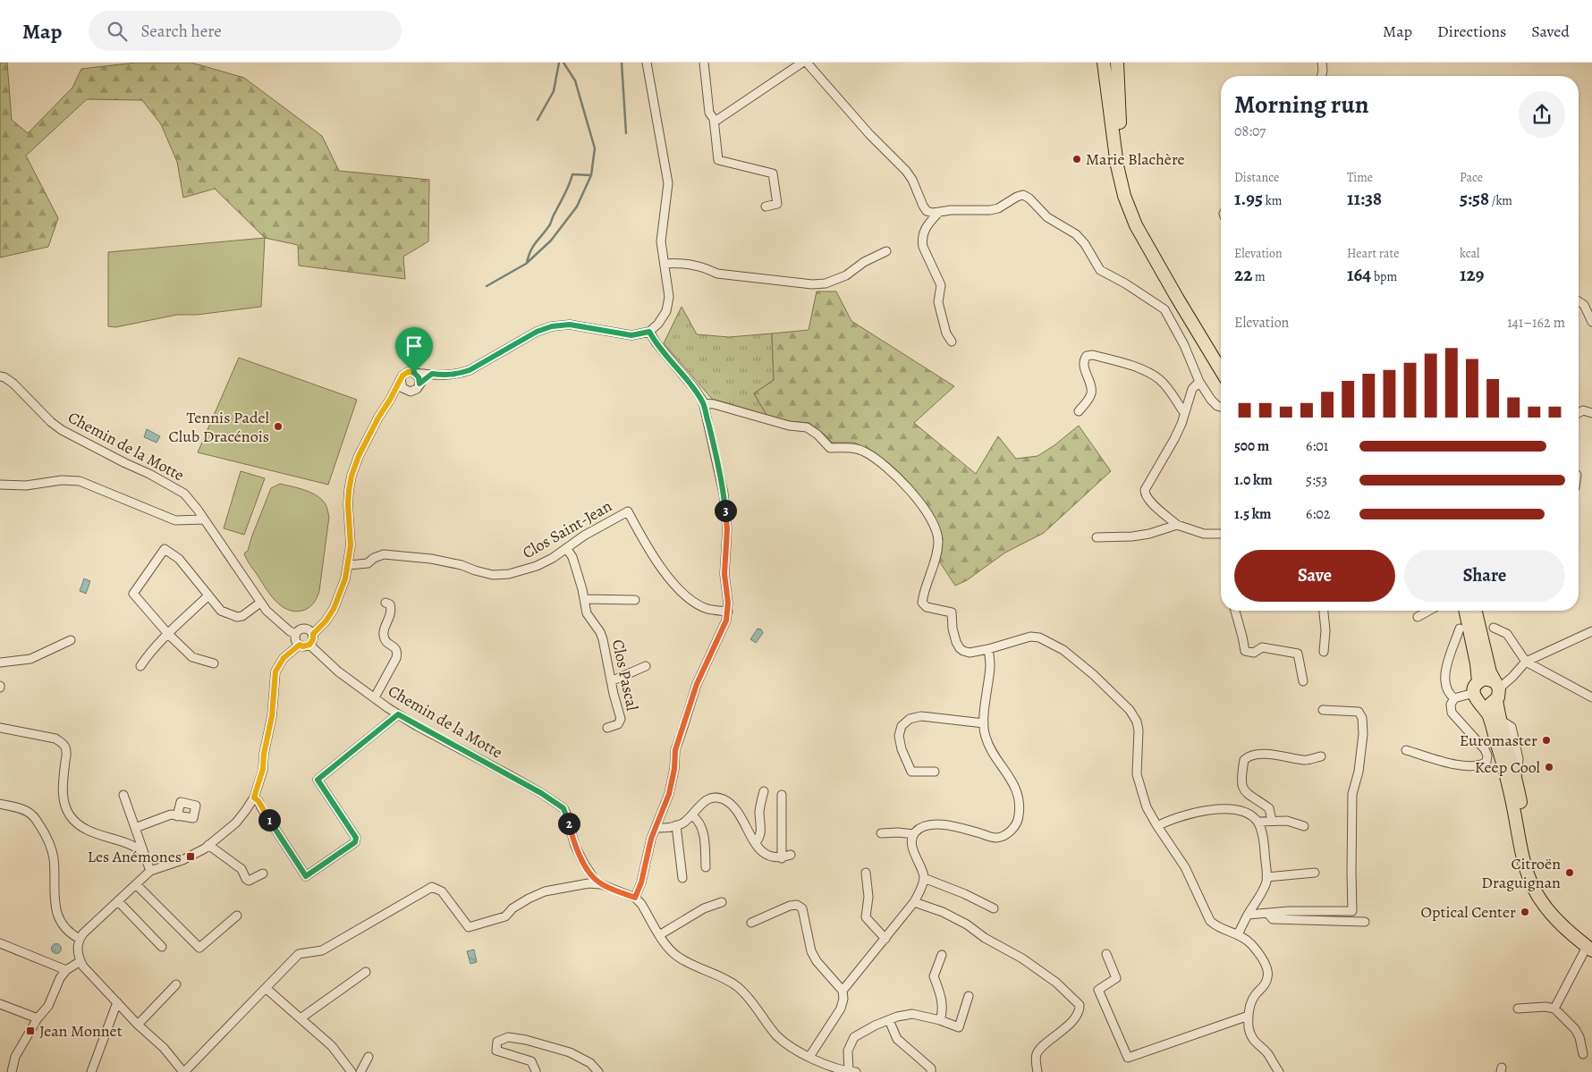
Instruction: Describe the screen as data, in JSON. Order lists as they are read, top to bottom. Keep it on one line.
{"streets":{"street":["Chemin de la Motte","Clos Saint-Jean","Clos Pascal"]},"crossings":[["Clos Saint-Jean","Clos Pascal"]],"places":{"other":["Marie Blachère","Tennis Padel Club Dracénois","Euromaster","Keep Cool","Citroën Draguignan","Optical Center"],"transit":["Les Anémones","Jean Monnet"]},"page":{"header":"Map","search":"Search here","nav":["Map","Directions","Saved"],"heading":["Morning run","08:07"],"stats":[["Distance","1.95 km"],["Time","11:38"],["Pace","5:58 /km"],["Elevation","22 m"],["Heart rate","164 bpm"],["kcal","129"]],"chart":["Elevation","141–162 m"],"list":[{"name":"500 m","note":"6:01"},{"name":"1.0 km","note":"5:53"},{"name":"1.5 km","note":"6:02"}],"pins":["3","1","2"],"buttons":["Save","Share"]}}
